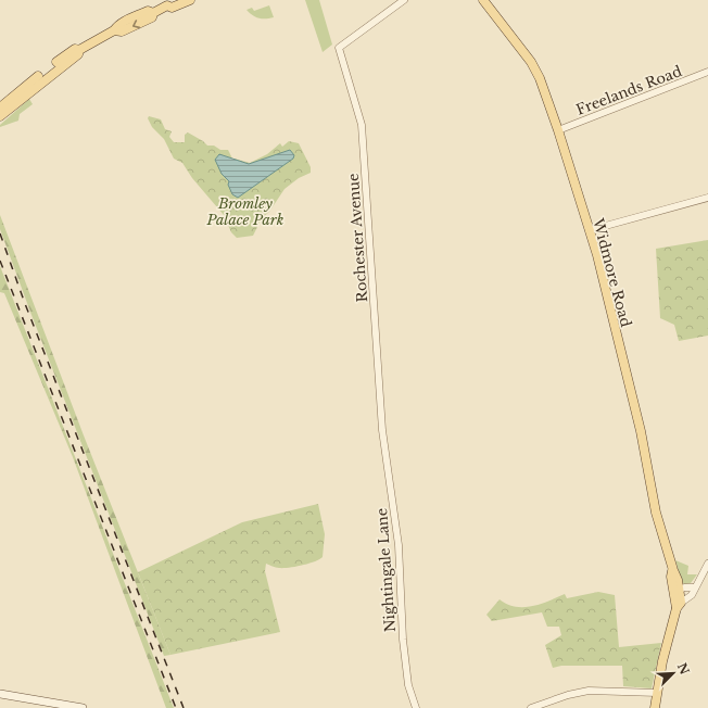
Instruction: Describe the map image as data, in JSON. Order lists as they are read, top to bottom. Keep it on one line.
{"streets":{"main road":["Widmore Road"],"street":["Freelands Road","Rochester Avenue","Nightingale Lane"]},"crossings":[["Freelands Road","Widmore Road"],["Rochester Avenue","Nightingale Lane"]],"parks":["Bromley Palace Park"],"north":"top right"}
